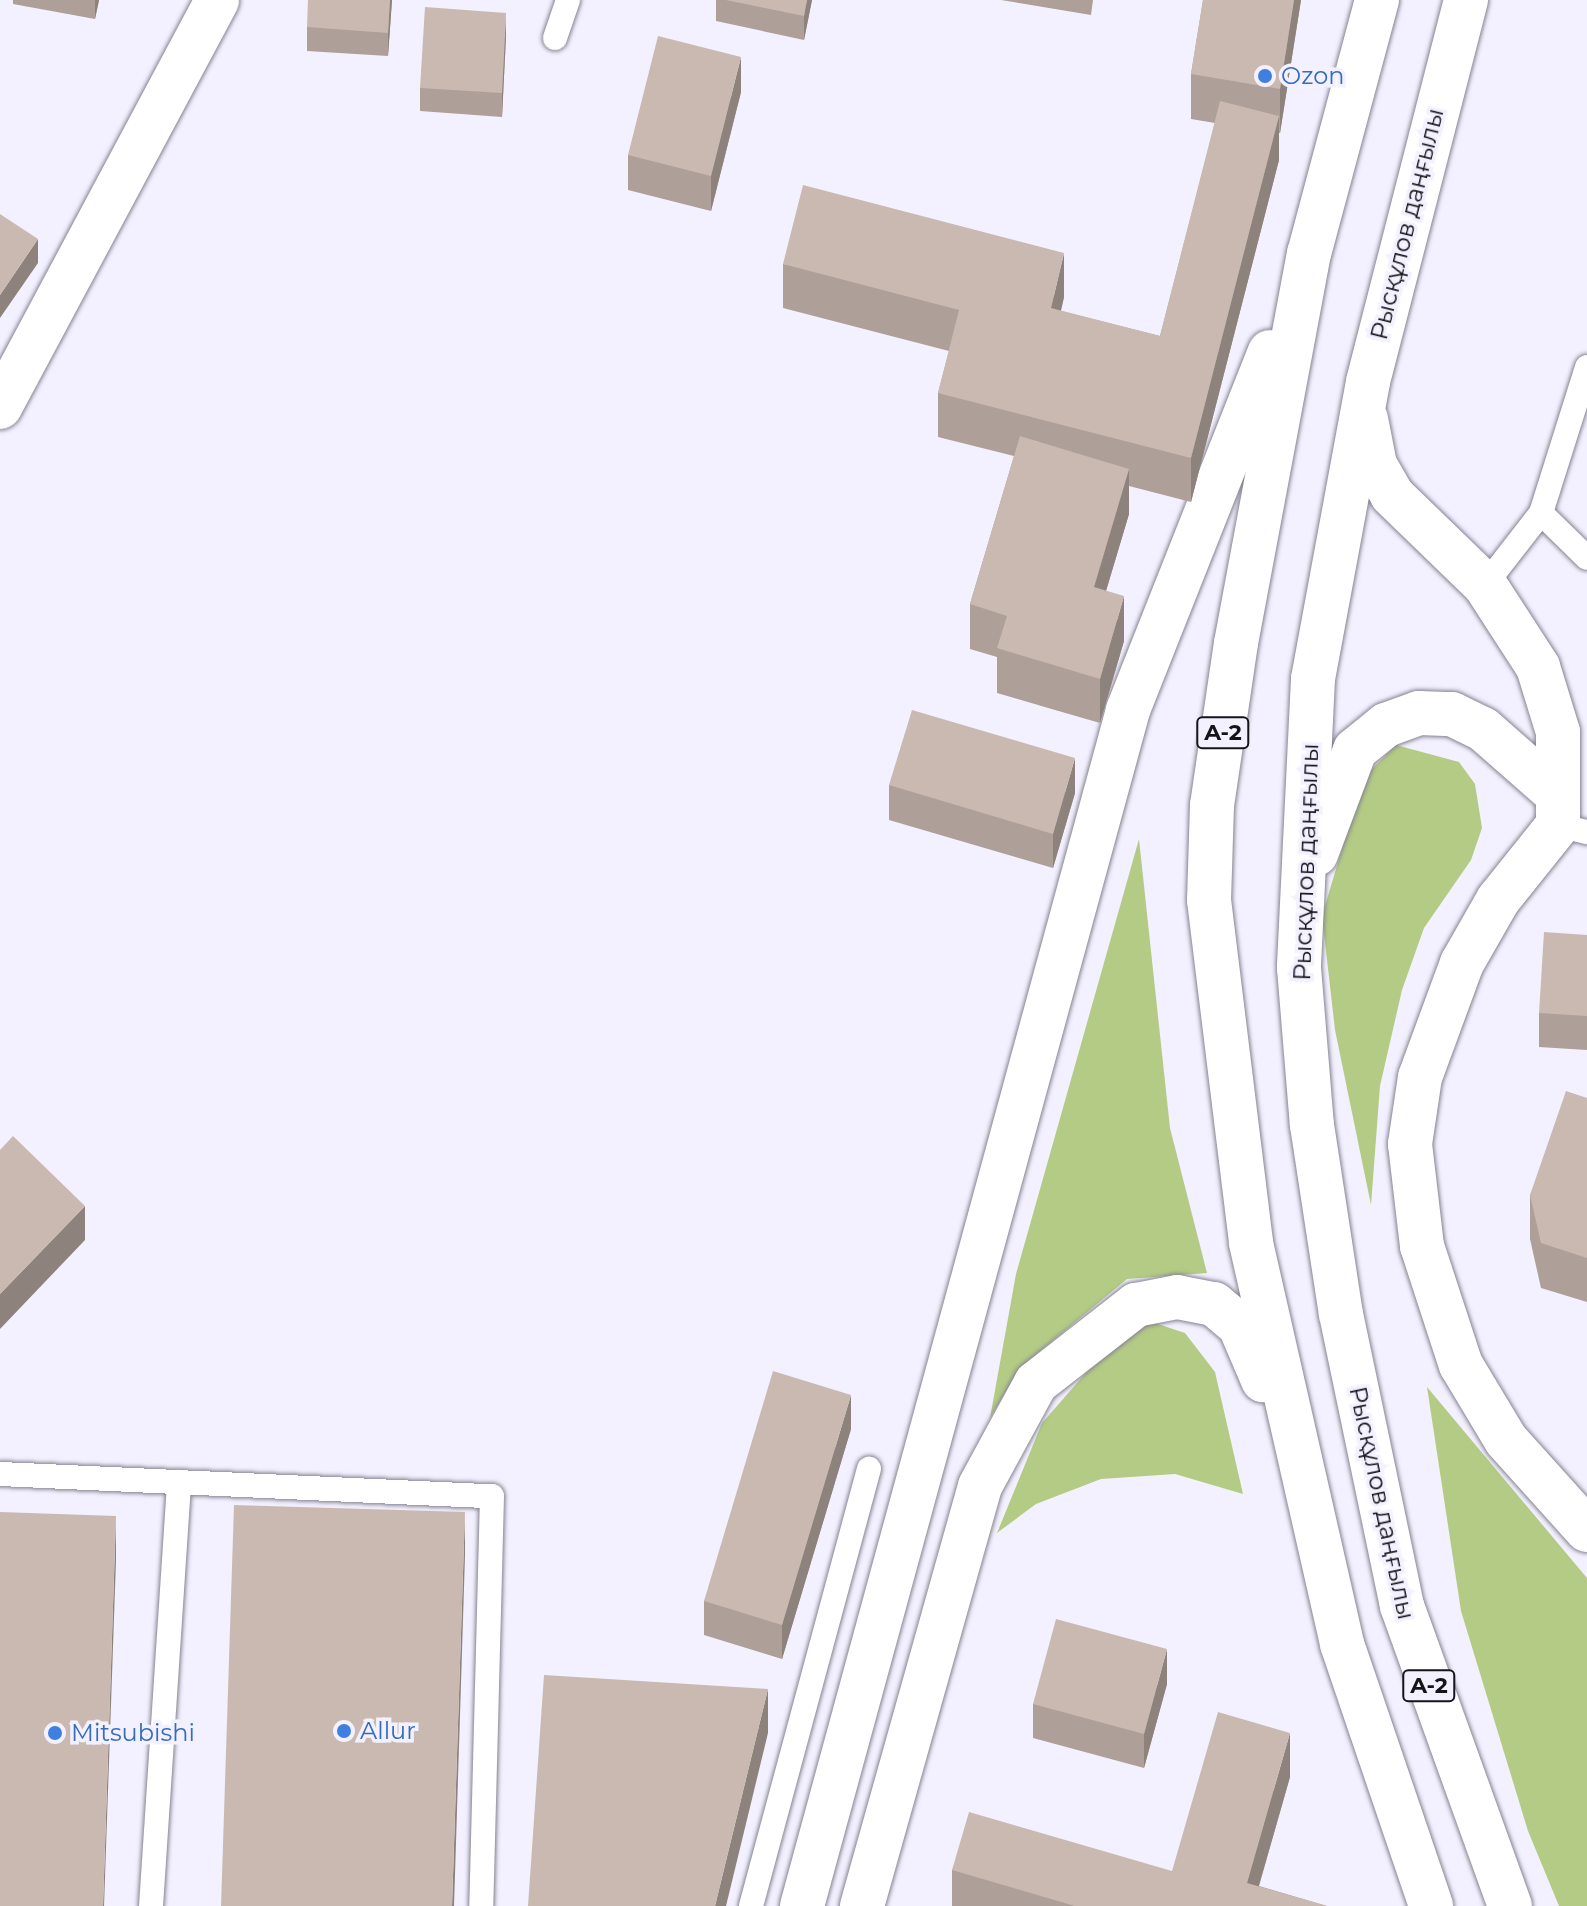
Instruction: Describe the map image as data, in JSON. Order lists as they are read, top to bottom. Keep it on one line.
{"streets":{"main road":["Рысқұлов даңғылы","A-2"]},"places":["Ozon","Allur","Mitsubishi"]}
